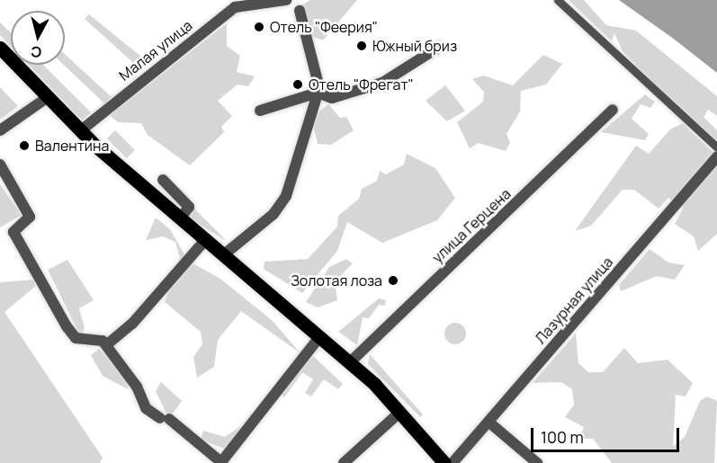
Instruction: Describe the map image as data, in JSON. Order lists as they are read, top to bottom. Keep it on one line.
{"streets":{"street":["Малая улица","улица Герцена","Лазурная улица"]},"places":["Отель \"Феерия\"","Южный бриз","Отель \"Фрегат\"","Валентина","Золотая лоза"],"scale_bar":"100 m","north":"bottom"}
